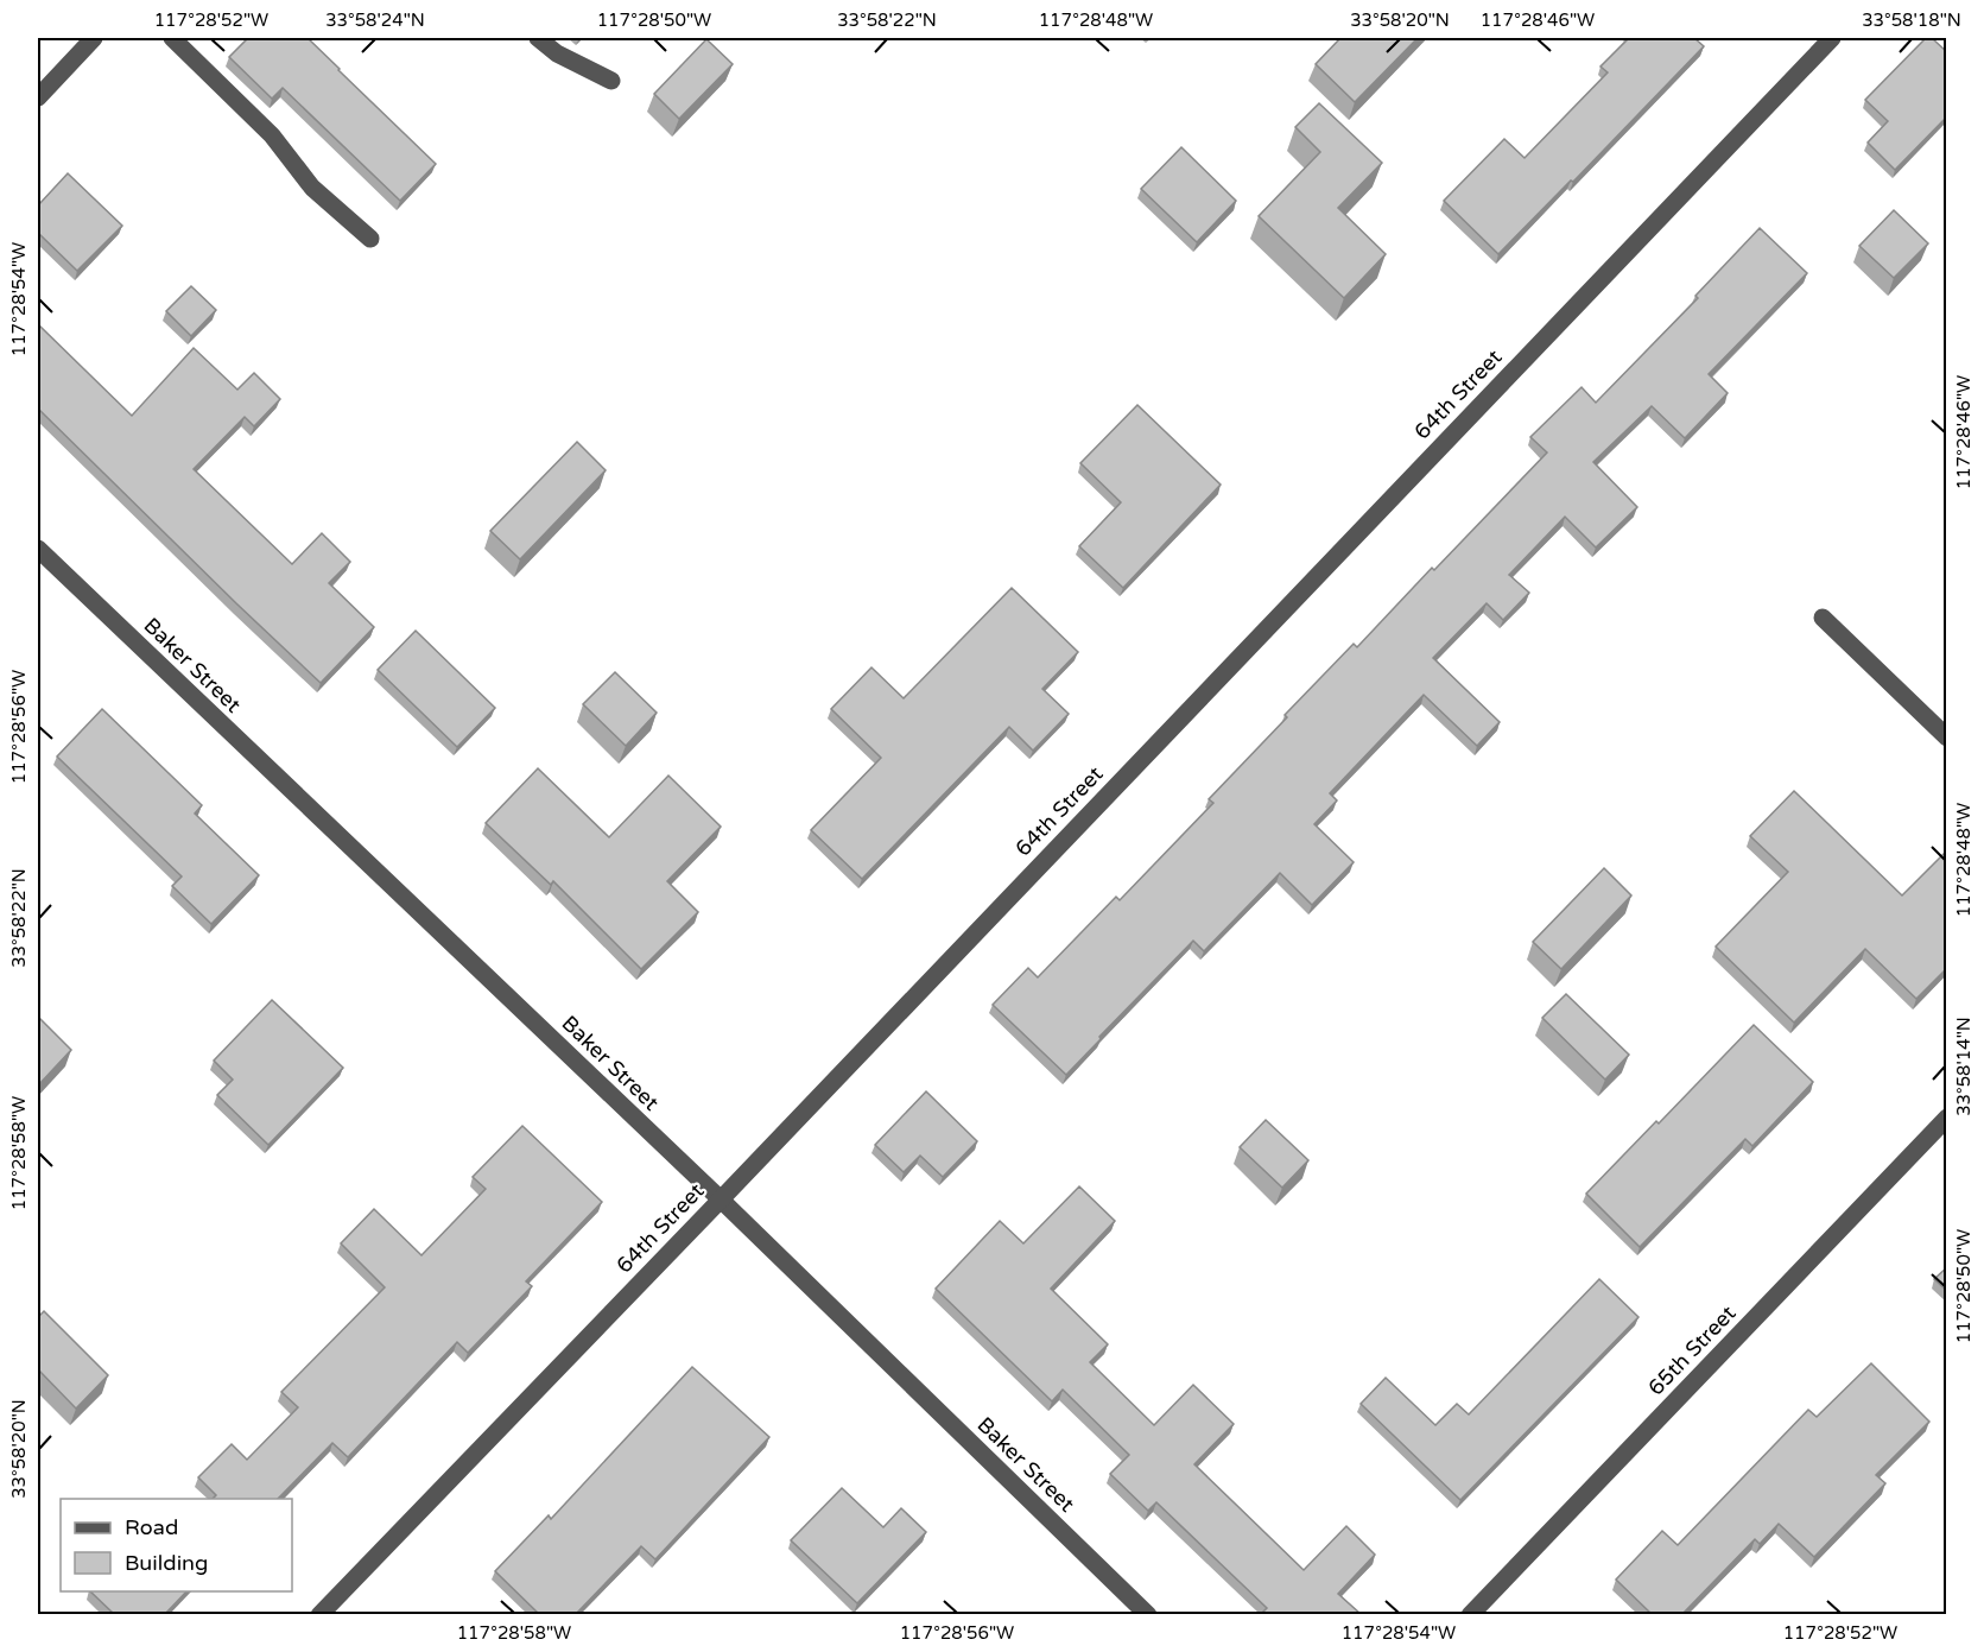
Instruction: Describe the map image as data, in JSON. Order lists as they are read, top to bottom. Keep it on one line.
{"streets":{"street":["64th Street","Baker Street","65th Street"]},"crossings":[["64th Street","Baker Street"]],"legend":["Road","Building"],"coordinates":["117°28'52\"W","33°58'24\"N","117°28'50\"W","33°58'22\"N","117°28'48\"W","33°58'20\"N","117°28'46\"W","33°58'18\"N","117°28'54\"W","117°28'56\"W","33°58'14\"N","117°28'58\"W"]}
